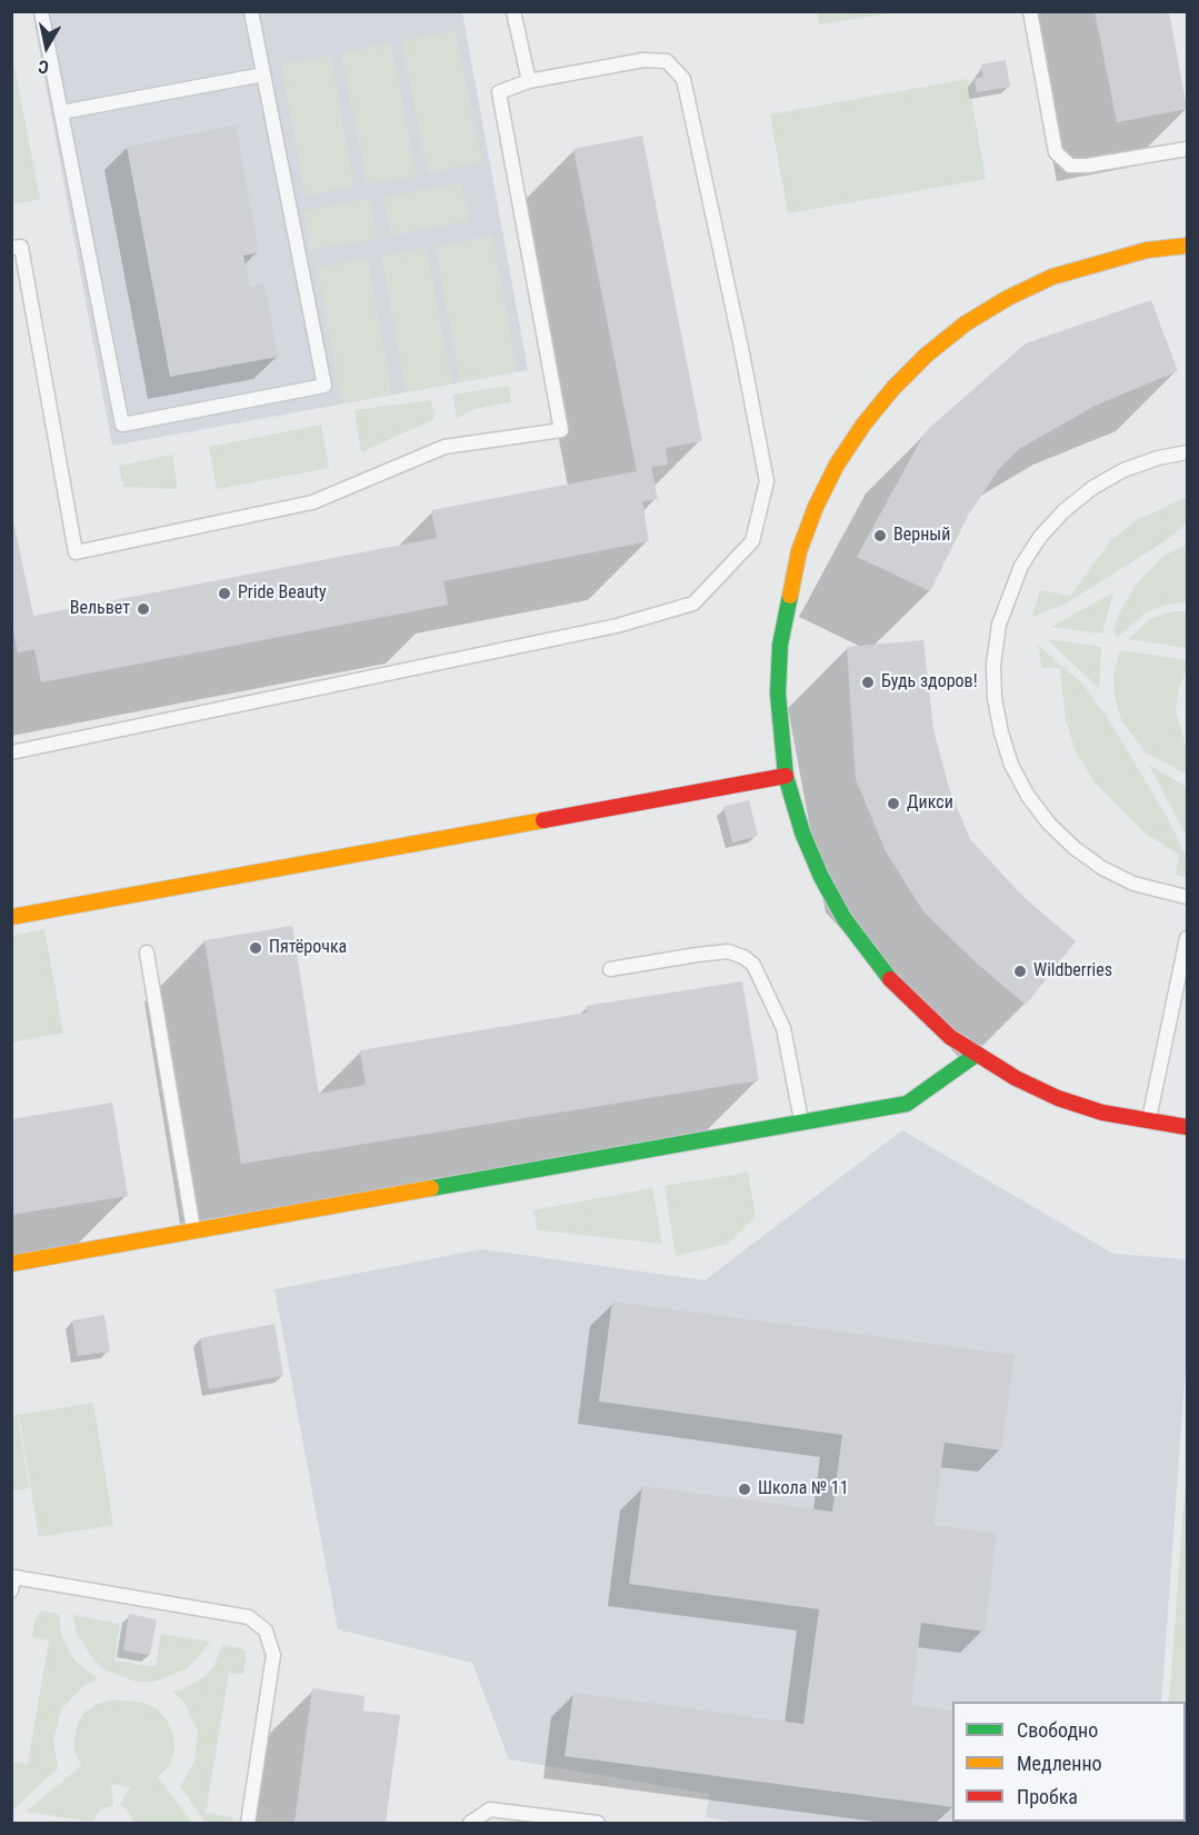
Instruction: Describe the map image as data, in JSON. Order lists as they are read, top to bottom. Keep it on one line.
{"places":["Верный","Pride Beauty","Вельвет","Будь здоров!","Дикси","Пятёрочка","Wildberries","Школа № 11"],"legend":["Свободно","Медленно","Пробка"],"north":"bottom"}
